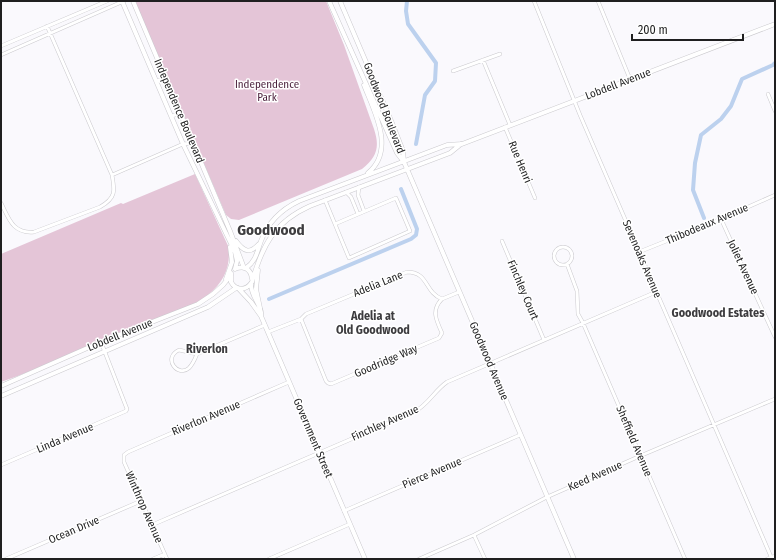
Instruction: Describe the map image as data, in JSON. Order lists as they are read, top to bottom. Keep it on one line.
{"streets":{"main road":["Lobdell Avenue","Goodwood Boulevard","Independence Boulevard","Goodwood Avenue","Government Street"],"street":["Rue Henri","Thibodeaux Avenue","Sevenoaks Avenue","Joliet Avenue","Adelia Lane","Finchley Court","Goodridge Way","Riverlon Avenue","Finchley Avenue","Linda Avenue","Sheffield Avenue","Pierce Avenue","Keed Avenue","Winthrop Avenue","Ocean Drive"]},"crossings":[["Lobdell Avenue","Goodwood Boulevard"],["Lobdell Avenue","Rue Henri"],["Lobdell Avenue","Sevenoaks Avenue"],["Lobdell Avenue","Goodwood Avenue"],["Lobdell Avenue","Linda Avenue"],["Lobdell Avenue","Government Street"],["Goodwood Boulevard","Goodwood Avenue"],["Thibodeaux Avenue","Sevenoaks Avenue"],["Thibodeaux Avenue","Joliet Avenue"],["Sevenoaks Avenue","Finchley Avenue"],["Sevenoaks Avenue","Keed Avenue"],["Adelia Lane","Goodridge Way"],["Adelia Lane","Government Street"],["Finchley Court","Finchley Avenue"],["Goodwood Avenue","Finchley Avenue"],["Goodwood Avenue","Pierce Avenue"],["Goodwood Avenue","Keed Avenue"],["Riverlon Avenue","Government Street"],["Riverlon Avenue","Winthrop Avenue"],["Finchley Avenue","Government Street"],["Finchley Avenue","Sheffield Avenue"],["Finchley Avenue","Winthrop Avenue"],["Government Street","Pierce Avenue"],["Sheffield Avenue","Keed Avenue"],["Winthrop Avenue","Ocean Drive"]],"districts":["Goodwood","Goodwood Estates","Adelia at Old Goodwood","Riverlon"],"parks":["Independence Park"],"scale_bar":"200 m"}
